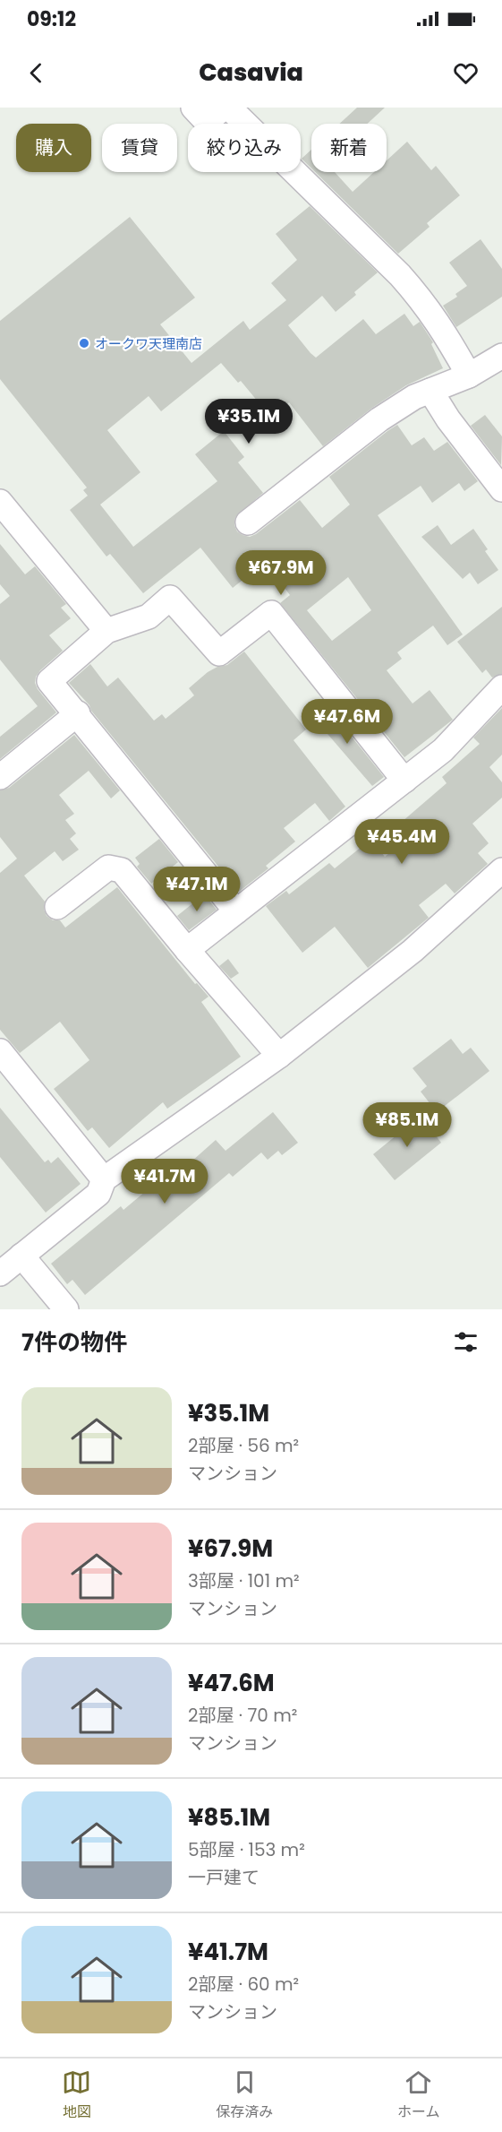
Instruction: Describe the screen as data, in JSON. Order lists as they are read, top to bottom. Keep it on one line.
{"places":["オークワ天理南店"],"page":{"status":"09:12","header":"Casavia","chip":["購入","賃貸","絞り込み","新着"],"price":["¥35.1M","¥67.9M","¥47.6M","¥45.4M","¥47.1M","¥85.1M","¥41.7M"],"heading":"7件の物件","list":[{"name":"¥35.1M","note":"2部屋 · 56 m² · マンション"},{"name":"¥67.9M","note":"3部屋 · 101 m² · マンション"},{"name":"¥47.6M","note":"2部屋 · 70 m² · マンション"},{"name":"¥85.1M","note":"5部屋 · 153 m² · 一戸建て"},{"name":"¥41.7M","note":"2部屋 · 60 m² · マンション"}],"tabs":["地図","保存済み","ホーム"]}}
